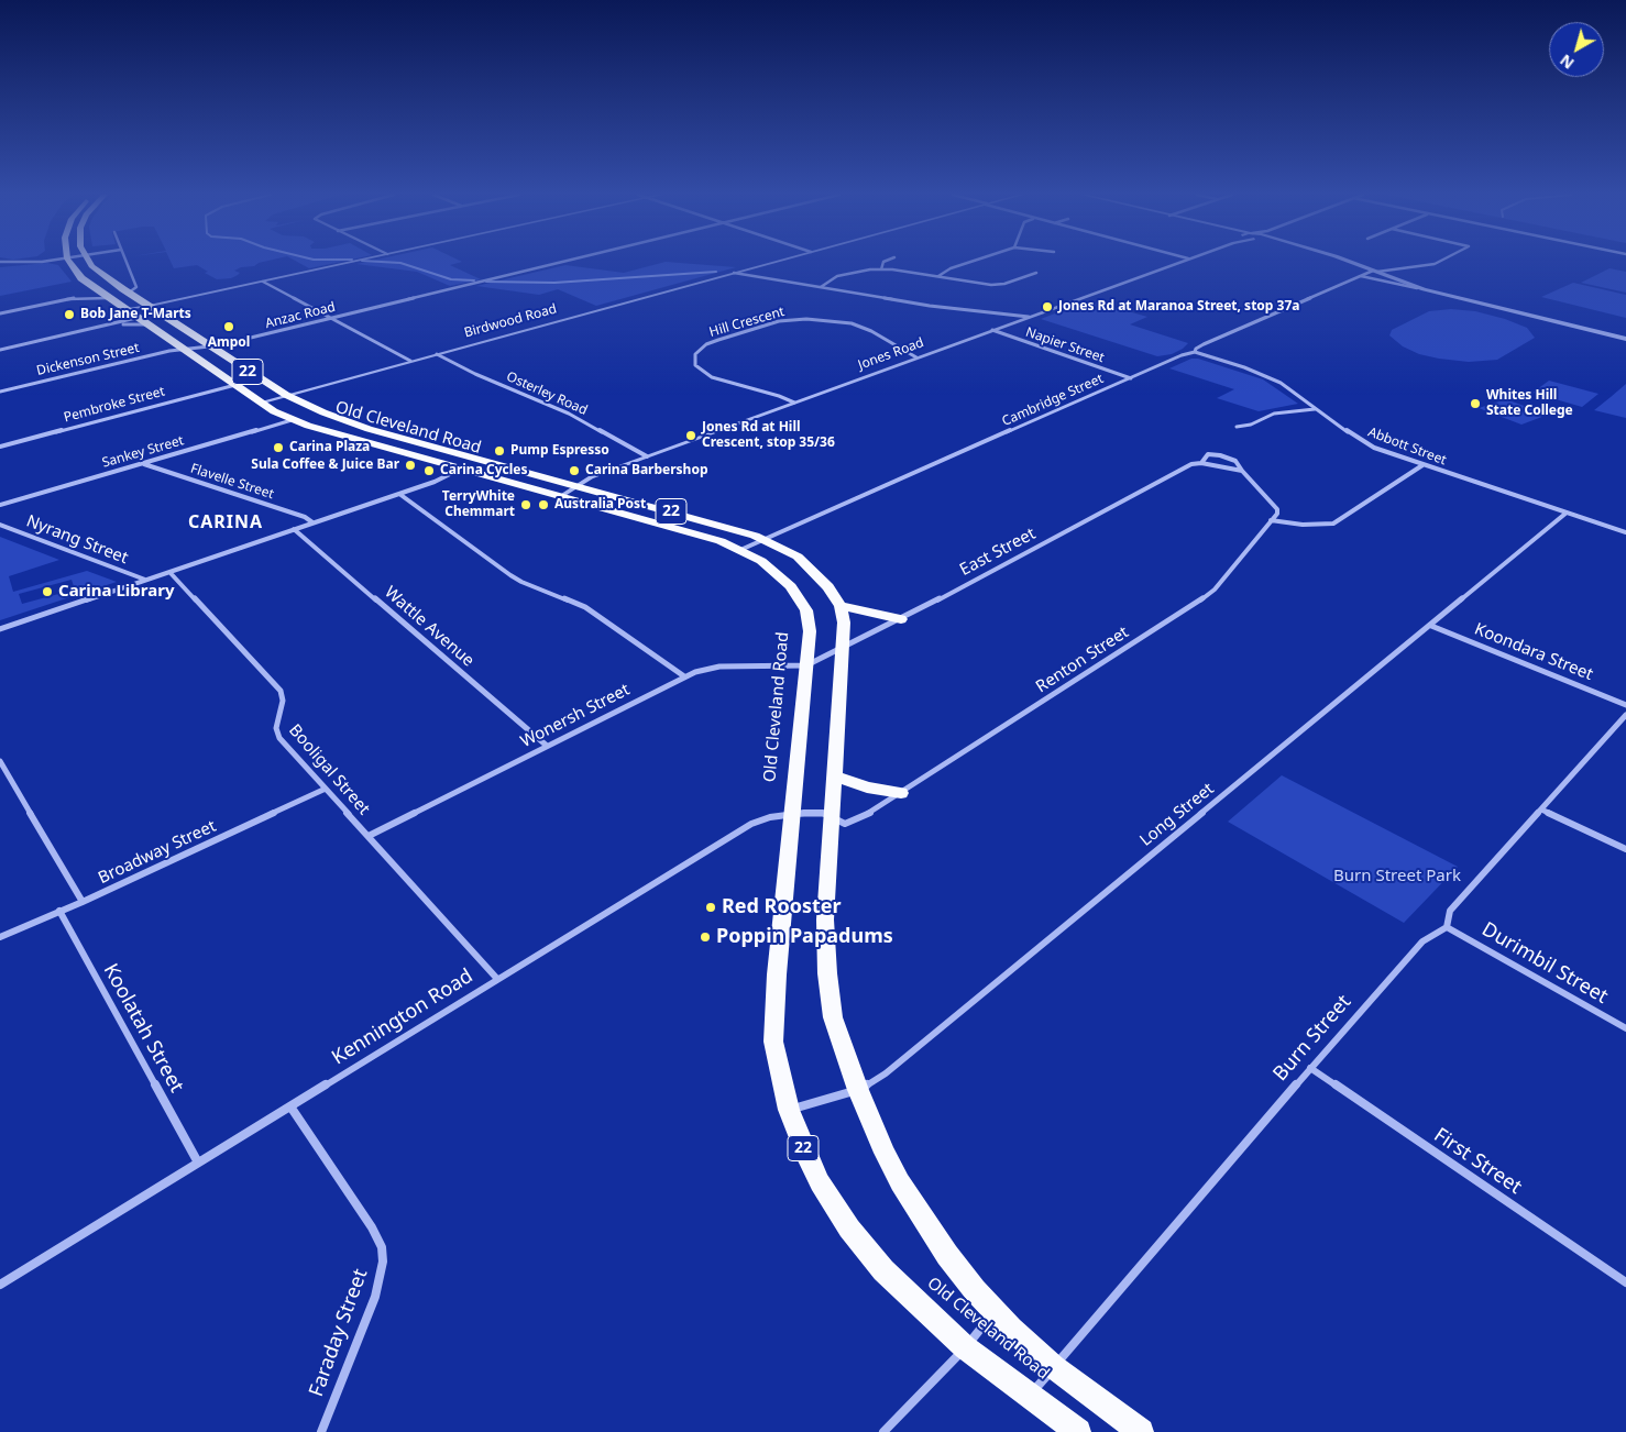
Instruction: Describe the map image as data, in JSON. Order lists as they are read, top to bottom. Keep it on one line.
{"streets":{"highway":["22","Old Cleveland Road"],"street":["Anzac Road","Birdwood Road","Hill Crescent","Napier Street","Jones Road","Dickenson Street","Osterley Road","Cambridge Street","Pembroke Street","Abbott Street","Sankey Street","Flavelle Street","Nyrang Street","East Street","Wattle Avenue","Koondara Street","Renton Street","Wonersh Street","Booligal Street","Long Street","Broadway Street","Durimbil Street","Kennington Road","Koolatah Street","Burn Street","First Street","Faraday Street"]},"crossings":[["Anzac Road","Dickenson Street"],["Anzac Road","Old Cleveland Road"],["Birdwood Road","Osterley Road"],["Birdwood Road","Old Cleveland Road"],["Hill Crescent","Jones Road"],["Napier Street","Jones Road"],["Napier Street","Cambridge Street"],["Jones Road","Osterley Road"],["Jones Road","Old Cleveland Road"],["Dickenson Street","Old Cleveland Road"],["Cambridge Street","Old Cleveland Road"],["Cambridge Street","Abbott Street"],["Pembroke Street","Old Cleveland Road"],["Old Cleveland Road","Sankey Street"],["Old Cleveland Road","East Street"],["Old Cleveland Road","Renton Street"],["Old Cleveland Road","Wonersh Street"],["Old Cleveland Road","Long Street"],["Old Cleveland Road","Kennington Road"],["Old Cleveland Road","Burn Street"],["Abbott Street","Long Street"],["Sankey Street","Flavelle Street"],["East Street","Wonersh Street"],["Wattle Avenue","Wonersh Street"],["Koondara Street","Long Street"],["Renton Street","Kennington Road"],["Wonersh Street","Booligal Street"],["Booligal Street","Broadway Street"],["Booligal Street","Kennington Road"],["Broadway Street","Koolatah Street"],["Durimbil Street","Burn Street"],["Kennington Road","Koolatah Street"],["Kennington Road","Faraday Street"],["Burn Street","First Street"]],"districts":["CARINA"],"parks":["Burn Street Park"],"places":["Jones Rd at Maranoa Street, stop 37a","Bob Jane T-Marts","Ampol","Whites Hill State College","Jones Rd at Hill Crescent, stop 35/36","Carina Plaza","Pump Espresso","Sula Coffee & Juice Bar","Carina Cycles","Carina Barbershop","TerryWhite Chemmart","Australia Post","Carina Library","Red Rooster","Poppin Papadums"],"north":"bottom left"}
